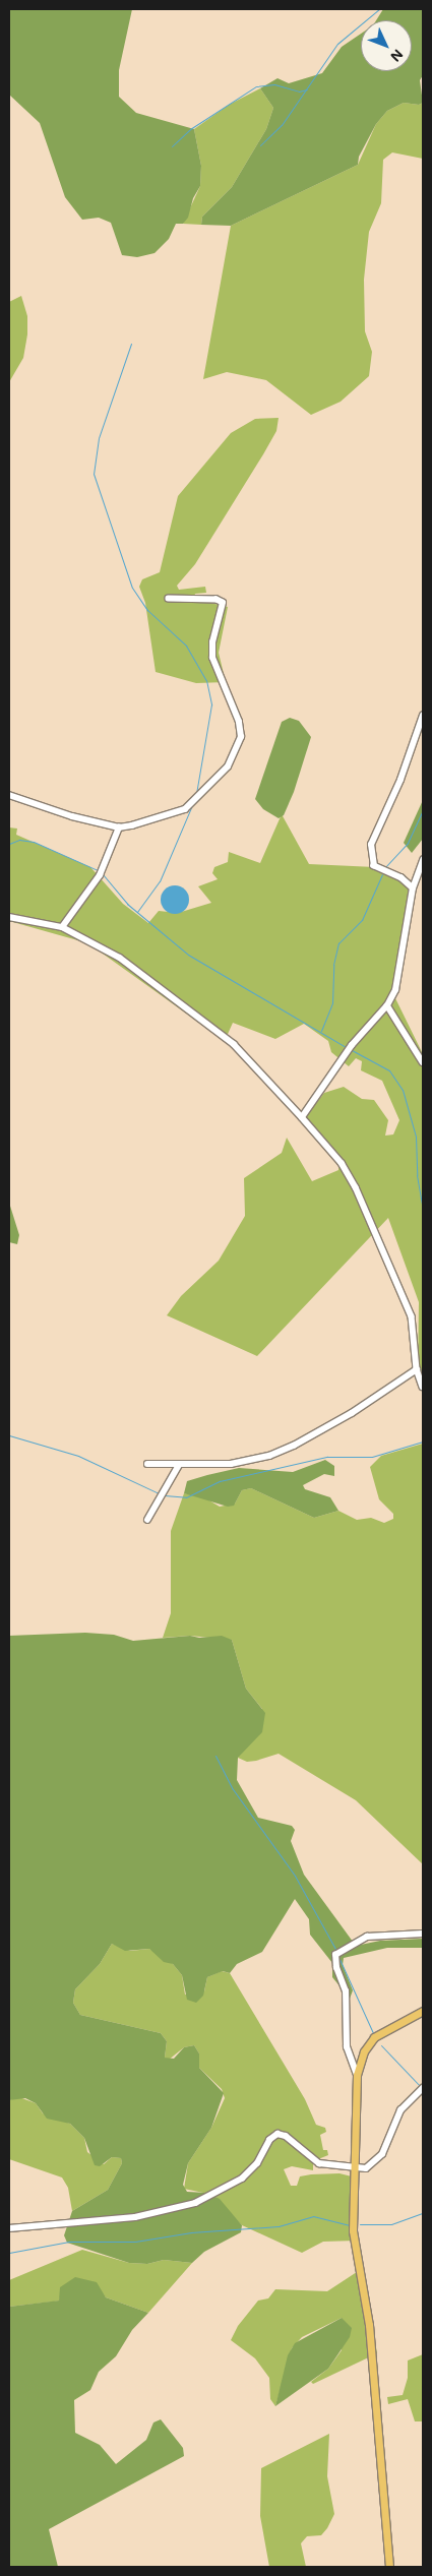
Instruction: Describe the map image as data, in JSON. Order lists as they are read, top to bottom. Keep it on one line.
{"north":"bottom right"}
